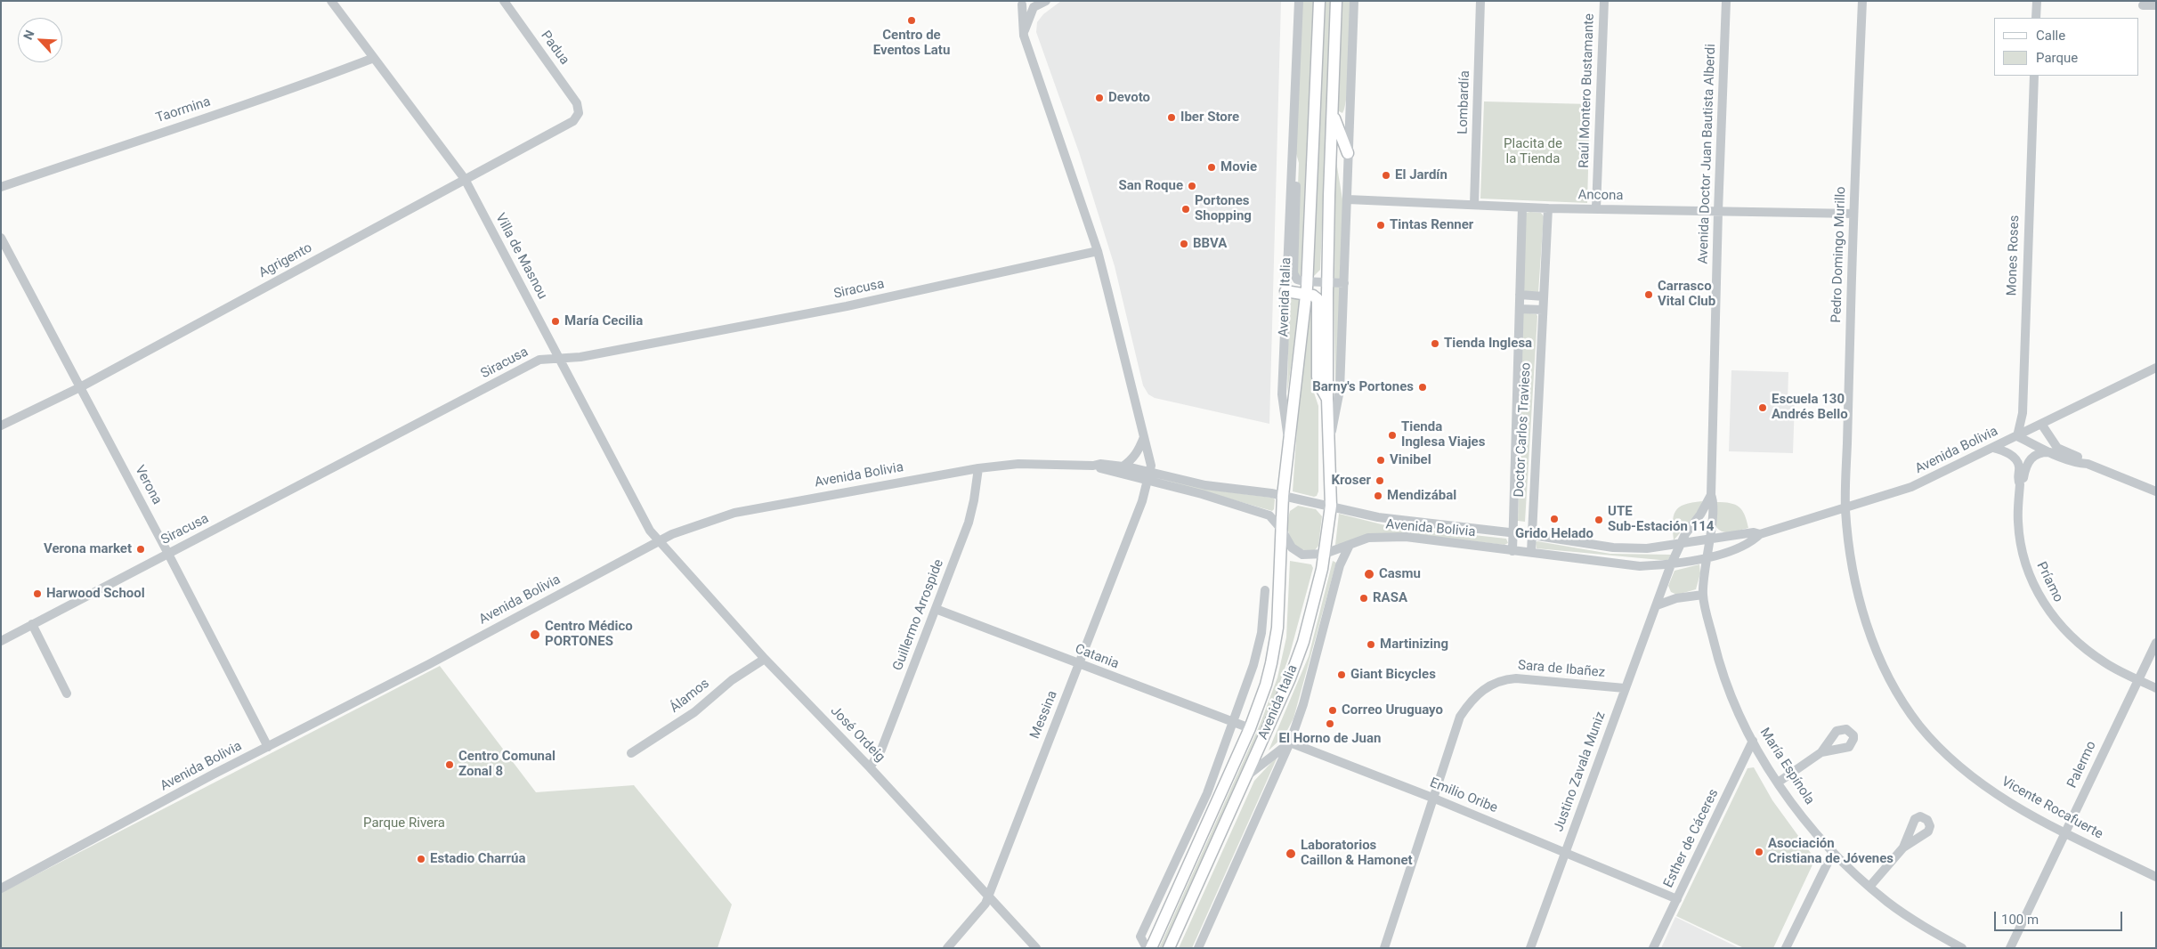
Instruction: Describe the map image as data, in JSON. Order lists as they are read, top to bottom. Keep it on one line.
{"streets":{"main road":["Avenida Italia"],"street":["Padua","Raúl Montero Bustamante","Lombardía","Taormina","Avenida Doctor Juan Bautista Alberdi","Ancona","Pedro Domingo Murillo","Mones Roses","Villa de Masnou","Agrigento","Siracusa","Doctor Carlos Travieso","Avenida Bolivia","Verona","Príamo","Guillermo Arrospide","Catania","Sara de Ibañez","Álamos","Messina","José Ordeig","Palermo","María Espínola","Justino Zavala Muniz","Emilio Oribe","Vicente Rocafuerte","Esther de Cáceres"]},"crossings":[["Padua","Agrigento"],["Raúl Montero Bustamante","Ancona"],["Lombardía","Ancona"],["Taormina","Villa de Masnou"],["Avenida Doctor Juan Bautista Alberdi","Ancona"],["Avenida Doctor Juan Bautista Alberdi","Avenida Bolivia"],["Avenida Doctor Juan Bautista Alberdi","María Espínola"],["Avenida Doctor Juan Bautista Alberdi","Justino Zavala Muniz"],["Ancona","Pedro Domingo Murillo"],["Ancona","Avenida Italia"],["Ancona","Doctor Carlos Travieso"],["Pedro Domingo Murillo","Avenida Bolivia"],["Pedro Domingo Murillo","Vicente Rocafuerte"],["Mones Roses","Avenida Bolivia"],["Villa de Masnou","Agrigento"],["Villa de Masnou","Siracusa"],["Villa de Masnou","Avenida Bolivia"],["Villa de Masnou","José Ordeig"],["Agrigento","Verona"],["Siracusa","Verona"],["Avenida Italia","Avenida Bolivia"],["Avenida Italia","Catania"],["Avenida Italia","Emilio Oribe"],["Doctor Carlos Travieso","Avenida Bolivia"],["Avenida Bolivia","Verona"],["Avenida Bolivia","Príamo"],["Avenida Bolivia","Guillermo Arrospide"],["Avenida Bolivia","Messina"],["Avenida Bolivia","José Ordeig"],["Avenida Bolivia","María Espínola"],["Avenida Bolivia","Justino Zavala Muniz"],["Avenida Bolivia","Vicente Rocafuerte"],["Príamo","Palermo"],["Guillermo Arrospide","Catania"],["Guillermo Arrospide","José Ordeig"],["Catania","Messina"],["Sara de Ibañez","Justino Zavala Muniz"],["Sara de Ibañez","Emilio Oribe"],["Álamos","José Ordeig"],["Messina","José Ordeig"],["Palermo","Vicente Rocafuerte"],["María Espínola","Esther de Cáceres"],["Justino Zavala Muniz","Emilio Oribe"],["Emilio Oribe","Esther de Cáceres"]],"parks":["Placita de la Tienda","Parque Rivera"],"places":["Centro de Eventos Latu","Devoto","Iber Store","Movie","El Jardín","San Roque","Portones Shopping","Tintas Renner","BBVA","Carrasco Vital Club","María Cecilia","Tienda Inglesa","Barny's Portones","Escuela 130 Andrés Bello","Tienda Inglesa Viajes","Vinibel","Kroser","Mendizábal","Grido Helado","UTE Sub-Estación 114","Verona market","Casmu","Harwood School","RASA","Centro Médico PORTONES","Martinizing","Giant Bicycles","Correo Uruguayo","El Horno de Juan","Centro Comunal Zonal 8","Asociación Cristiana de Jóvenes","Laboratorios Caillon & Hamonet","Estadio Charrúa"],"legend":["Calle","Parque"],"scale_bar":"100 m","north":"top left"}
